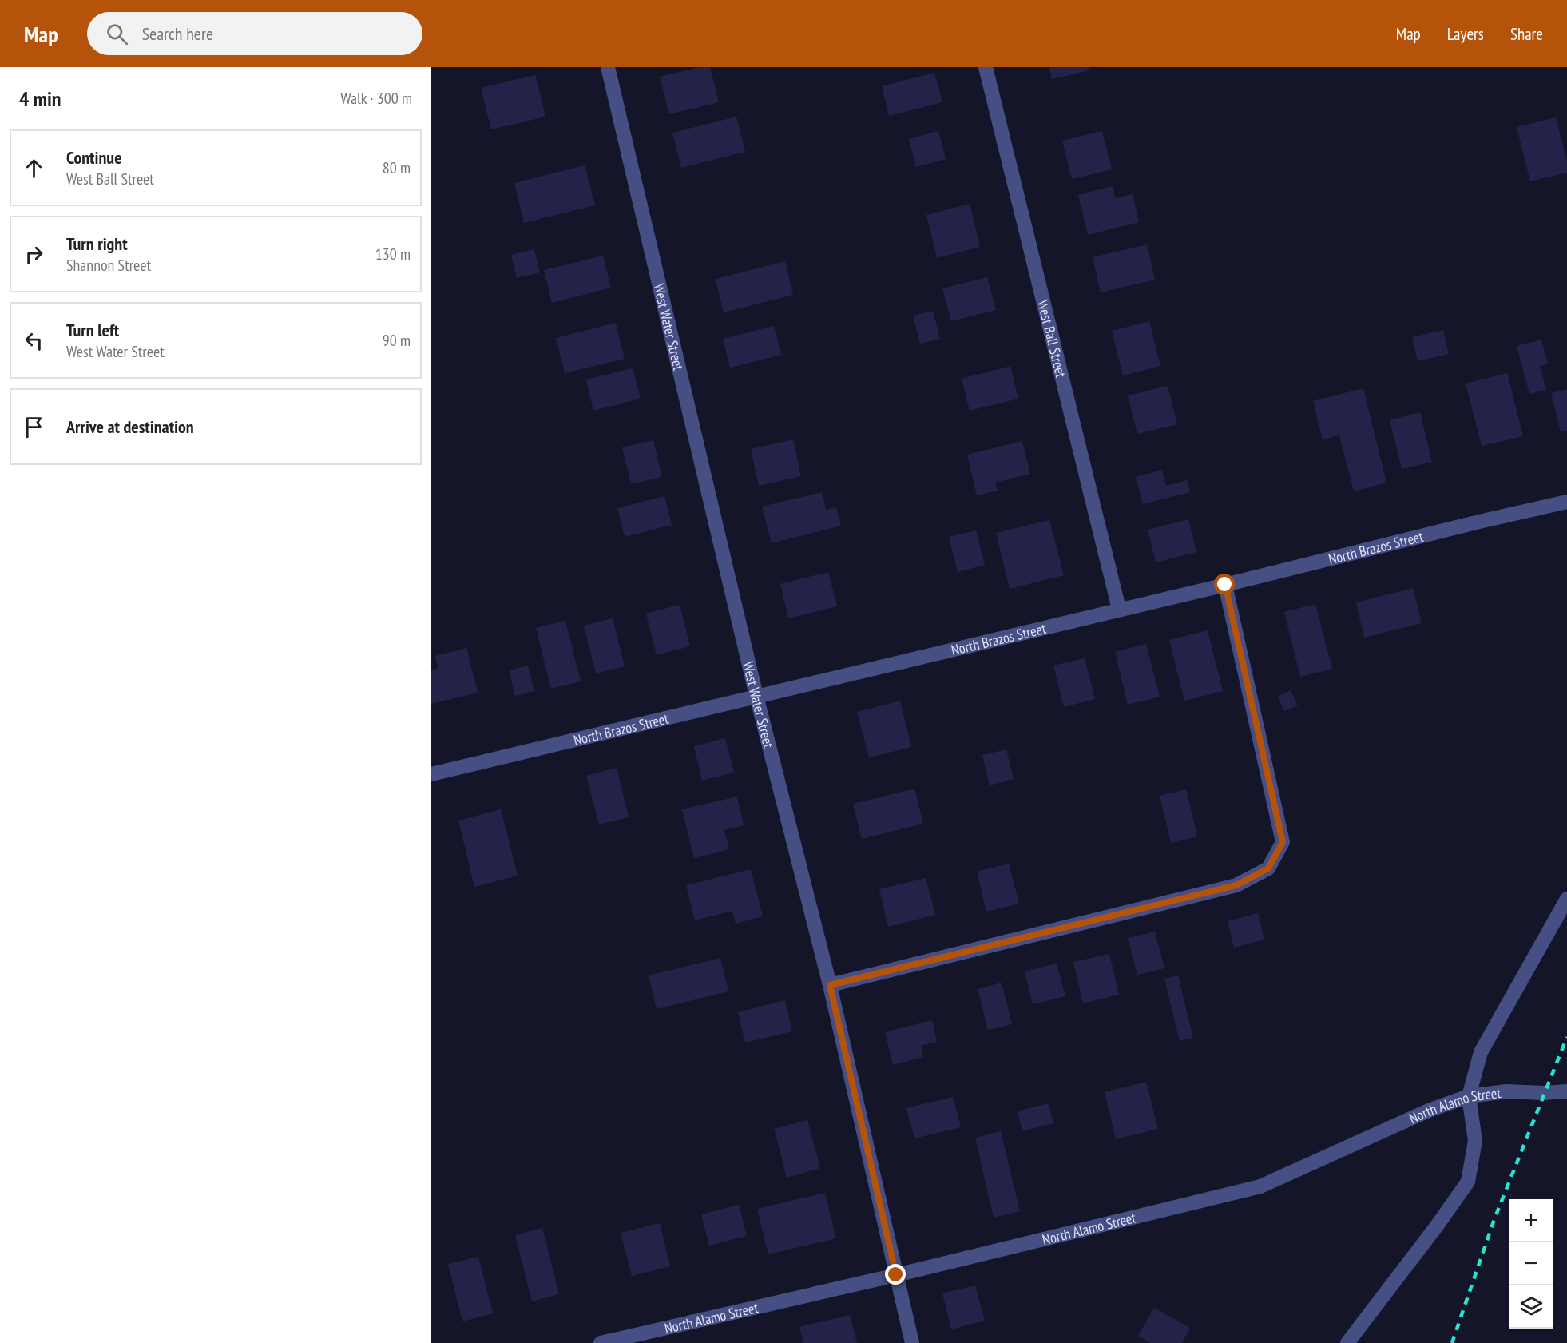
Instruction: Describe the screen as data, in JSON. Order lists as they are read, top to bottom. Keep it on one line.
{"streets":{"street":["West Water Street","West Ball Street","North Brazos Street","North Alamo Street"]},"crossings":[["West Water Street","North Brazos Street"],["West Water Street","North Alamo Street"],["West Ball Street","North Brazos Street"]],"page":{"header":"Map","search":"Search here","nav":["Map","Layers","Share"],"heading":["4 min","Walk · 300 m"],"list":[["Continue","West Ball Street","80 m"],["Turn right","Shannon Street","130 m"],["Turn left","West Water Street","90 m"],"Arrive at destination"],"map_buttons":["+","−"]}}
